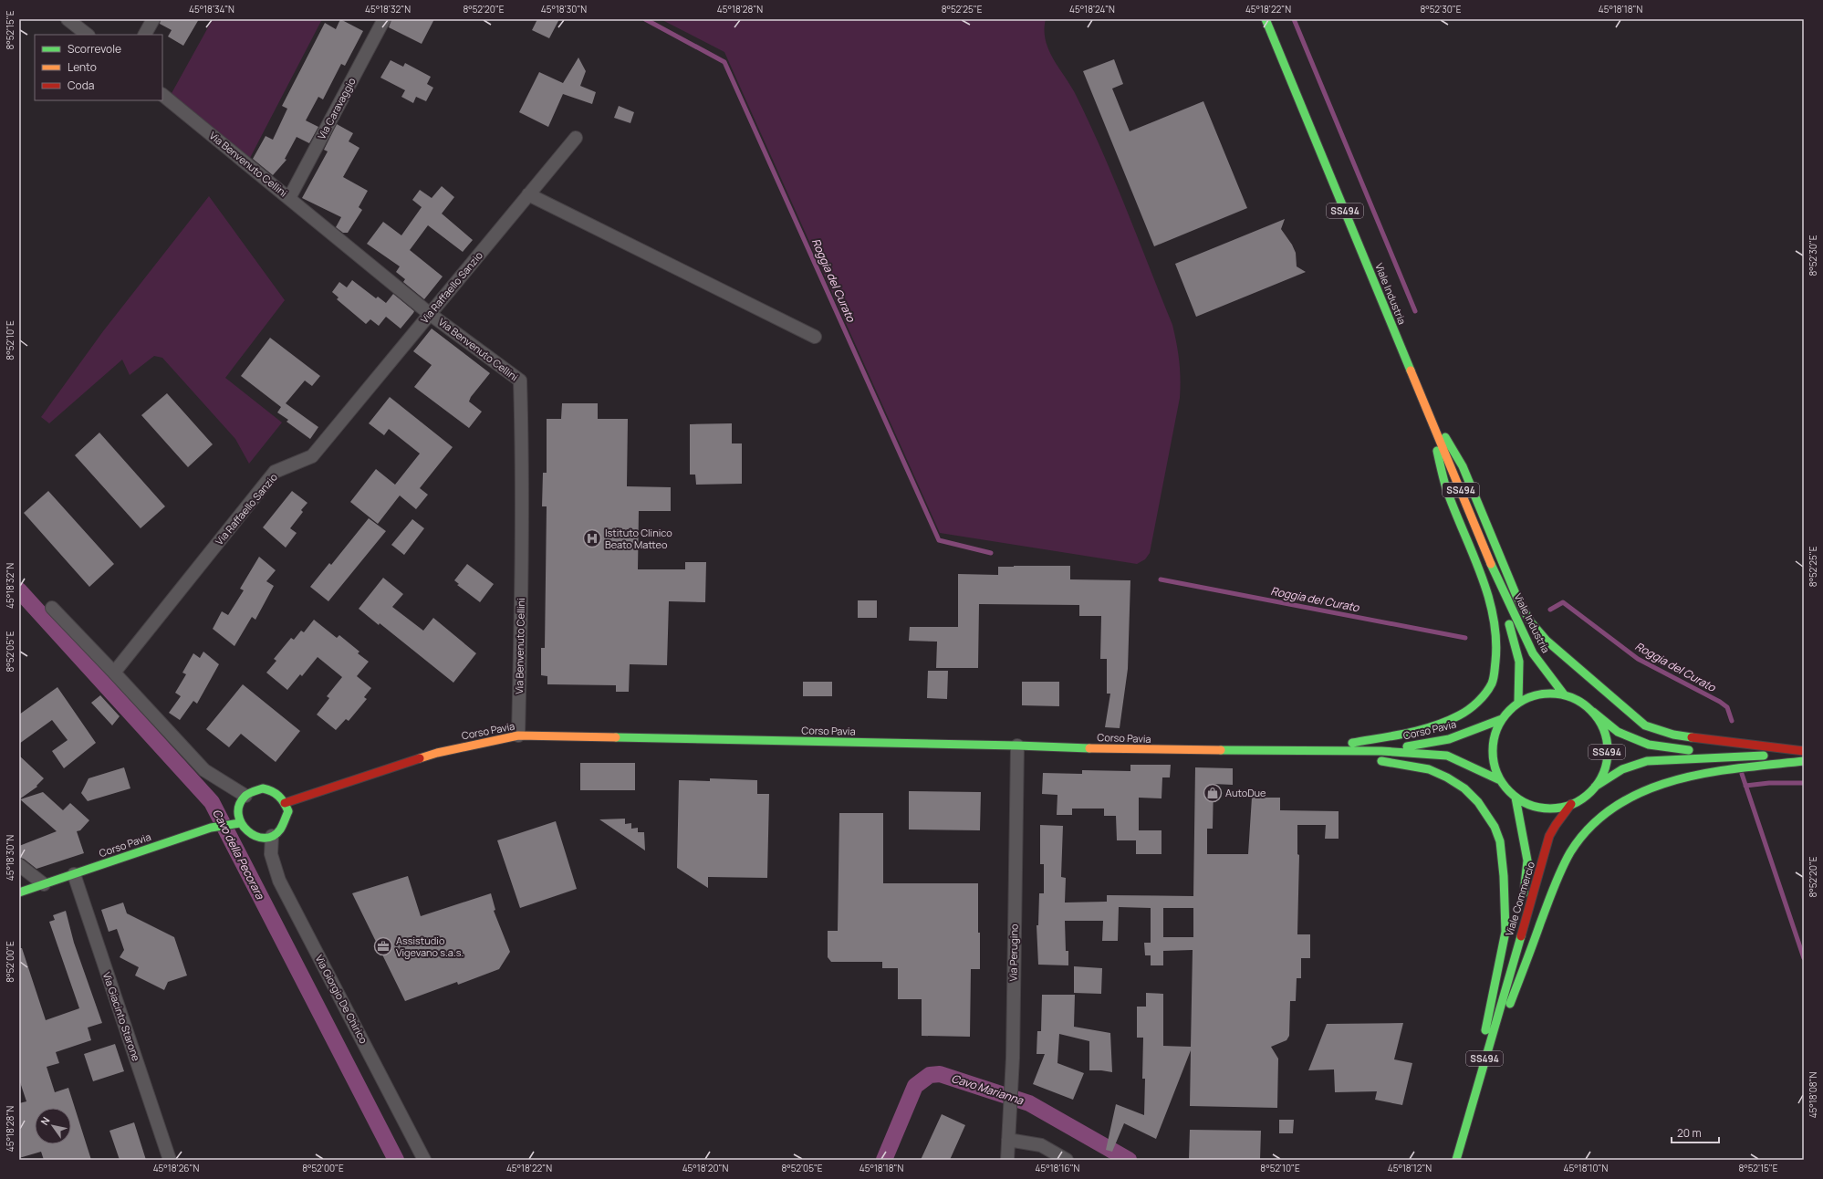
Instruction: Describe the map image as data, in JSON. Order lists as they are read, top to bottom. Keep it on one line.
{"streets":{"main road":["SS494","Viale Industria","Corso Pavia","Viale Commercio"],"street":["Via Caravaggio","Via Benvenuto Cellini","Via Raffaello Sanzio","Via Perugino","Via Giorgio De Chirico","Via Giacinto Starone"]},"crossings":[["Via Caravaggio","Via Benvenuto Cellini"],["Via Benvenuto Cellini","Via Raffaello Sanzio"],["Via Benvenuto Cellini","Corso Pavia"],["SS494","Viale Industria"],["SS494","Corso Pavia"],["SS494","Viale Commercio"],["Viale Industria","Corso Pavia"],["Viale Industria","Viale Commercio"],["Corso Pavia","Viale Commercio"],["Corso Pavia","Via Perugino"],["Corso Pavia","Via Giorgio De Chirico"],["Corso Pavia","Via Giacinto Starone"]],"water":["Roggia del Curato","Cavo della Pecorara","Cavo Marianna"],"places":{"hospital":["Istituto Clinico Beato Matteo"],"shop":["AutoDue"],"office":["Assistudio Vigevano s.a.s."]},"legend":["Scorrevole","Lento","Coda"],"scale_bar":"20 m","north":"top left","coordinates":["45°18'34\"N","45°18'32\"N","8°52'20\"E","45°18'30\"N","45°18'28\"N","8°52'25\"E","45°18'24\"N","45°18'22\"N","8°52'30\"E","45°18'18\"N","8°52'15\"E","8°52'10\"E","8°52'05\"E","8°52'00\"E","45°18'08\"N","45°18'26\"N","45°18'20\"N","45°18'16\"N","45°18'12\"N","45°18'10\"N"]}
